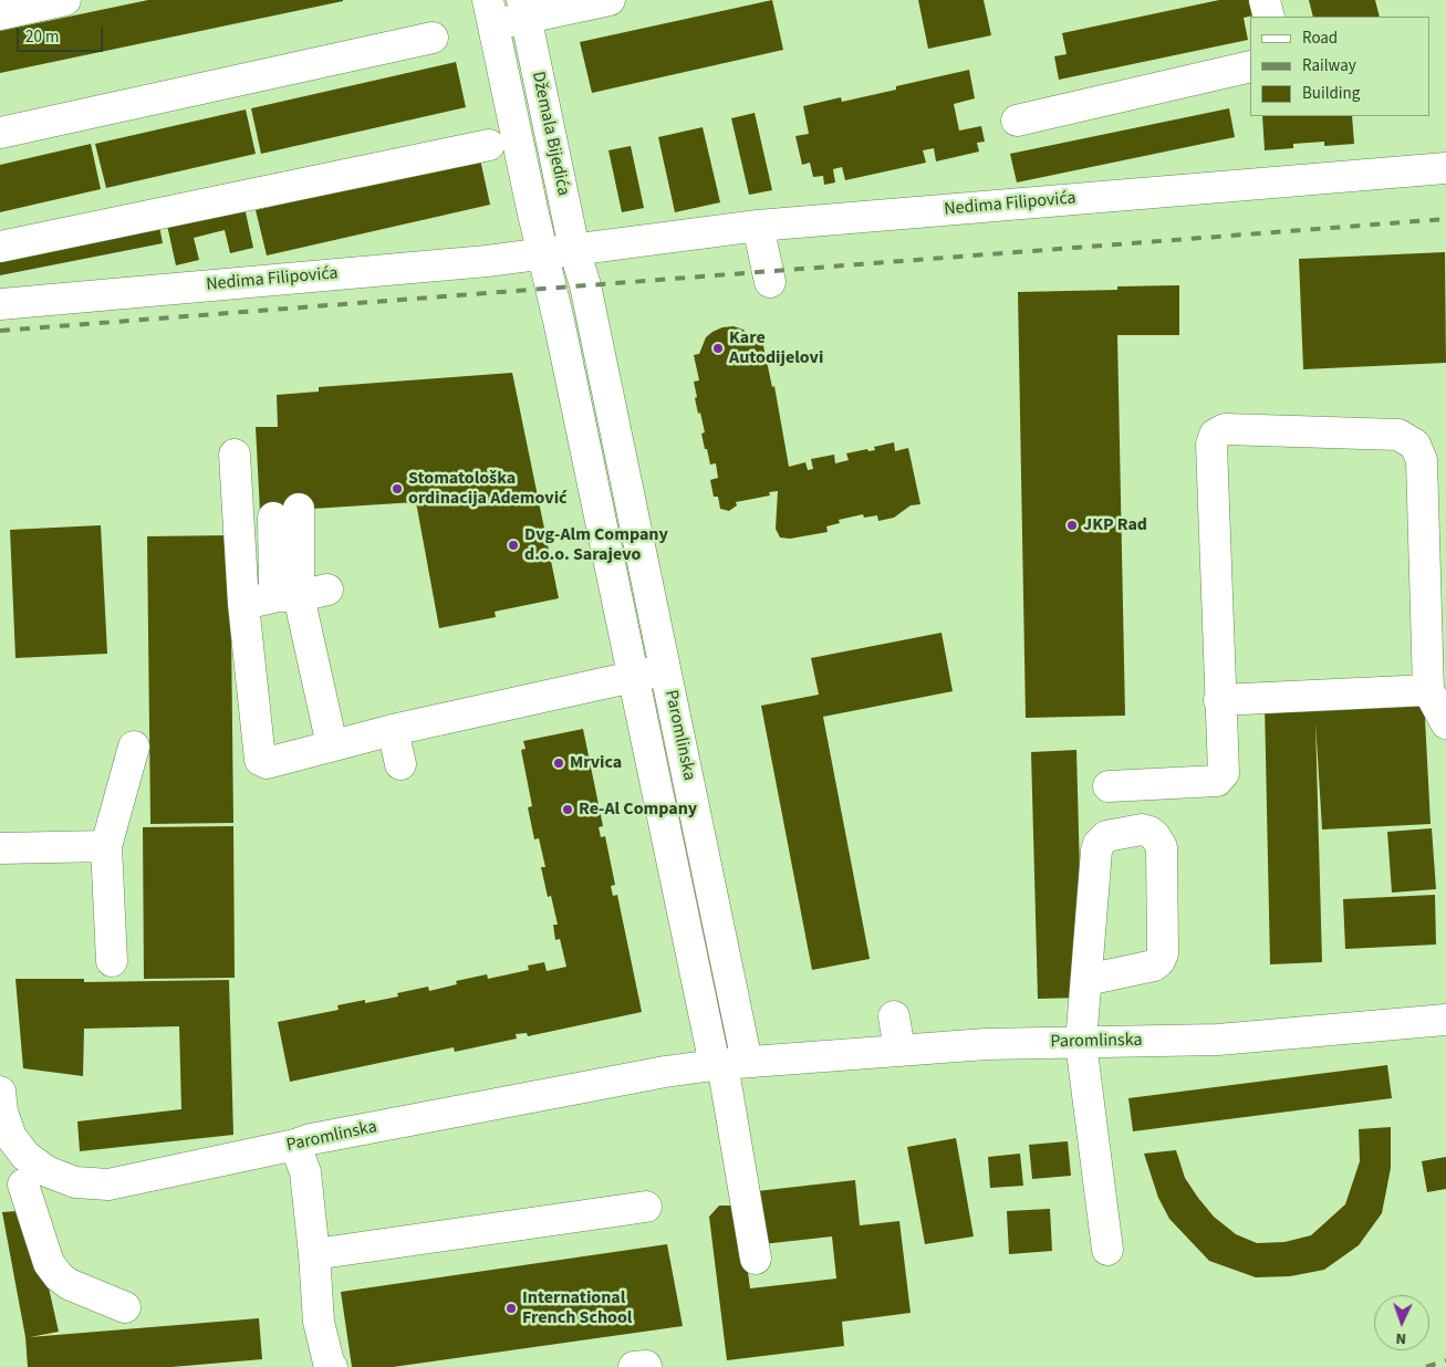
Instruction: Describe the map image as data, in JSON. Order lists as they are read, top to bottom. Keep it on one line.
{"streets":{"street":["Džemala Bijedića","Nedima Filipovića","Paromlinska"]},"crossings":[["Džemala Bijedića","Nedima Filipovića"]],"places":["Kare Autodijelovi","Stomatološka ordinacija Ademović","JKP Rad","Dvg-Alm Company d.o.o. Sarajevo","Mrvica","Re-Al Company","International French School"],"legend":["Road","Railway","Building"],"scale_bar":"20 m","north":"bottom"}
